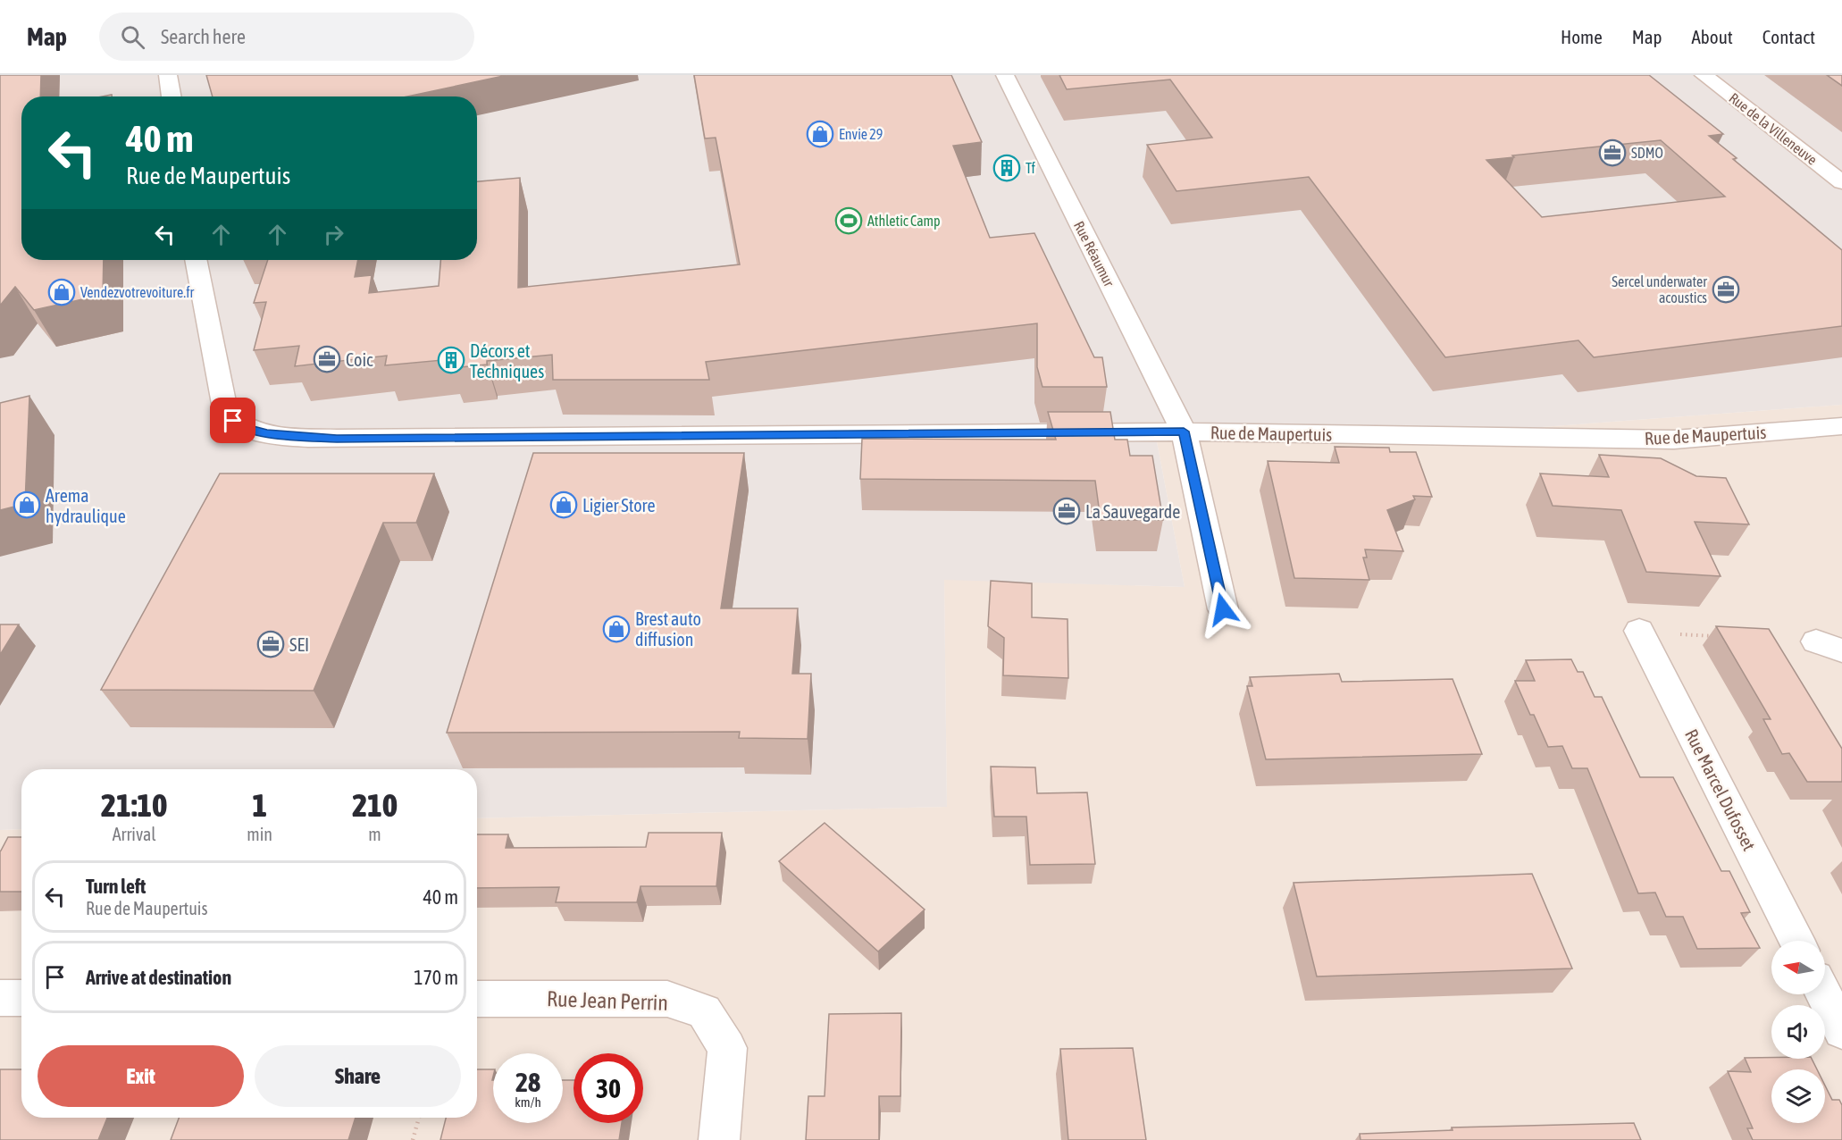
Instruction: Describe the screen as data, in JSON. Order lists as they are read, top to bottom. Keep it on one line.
{"streets":{"street":["Rue de la Villeneuve","Rue Réaumur","Rue de Maupertuis","Rue Marcel Dufosset","Rue Jean Perrin"]},"crossings":[["Rue Réaumur","Rue de Maupertuis"]],"places":{"shop":["Envie 29","Vendezvotrevoiture.fr","Arema hydraulique","Ligier Store","Brest auto diffusion"],"office":["SDMO","Sercel underwater acoustics","Coic","La Sauvegarde","SEI"],"building":["Tf","Décors et Techniques"],"sports":["Athletic Camp"]},"north":"left","page":{"header":"Map","search":"Search here","nav":["Home","Map","About","Contact"],"turn":["40 m","Rue de Maupertuis"],"eta":["21:10","Arrival","1","min","210","m"],"list":[{"name":"Turn left","note":"Rue de Maupertuis","value":"40 m"},{"name":"Arrive at destination","value":"170 m"}],"buttons":["Exit","Share"],"speed":"28 km/h","limit":"30"}}
